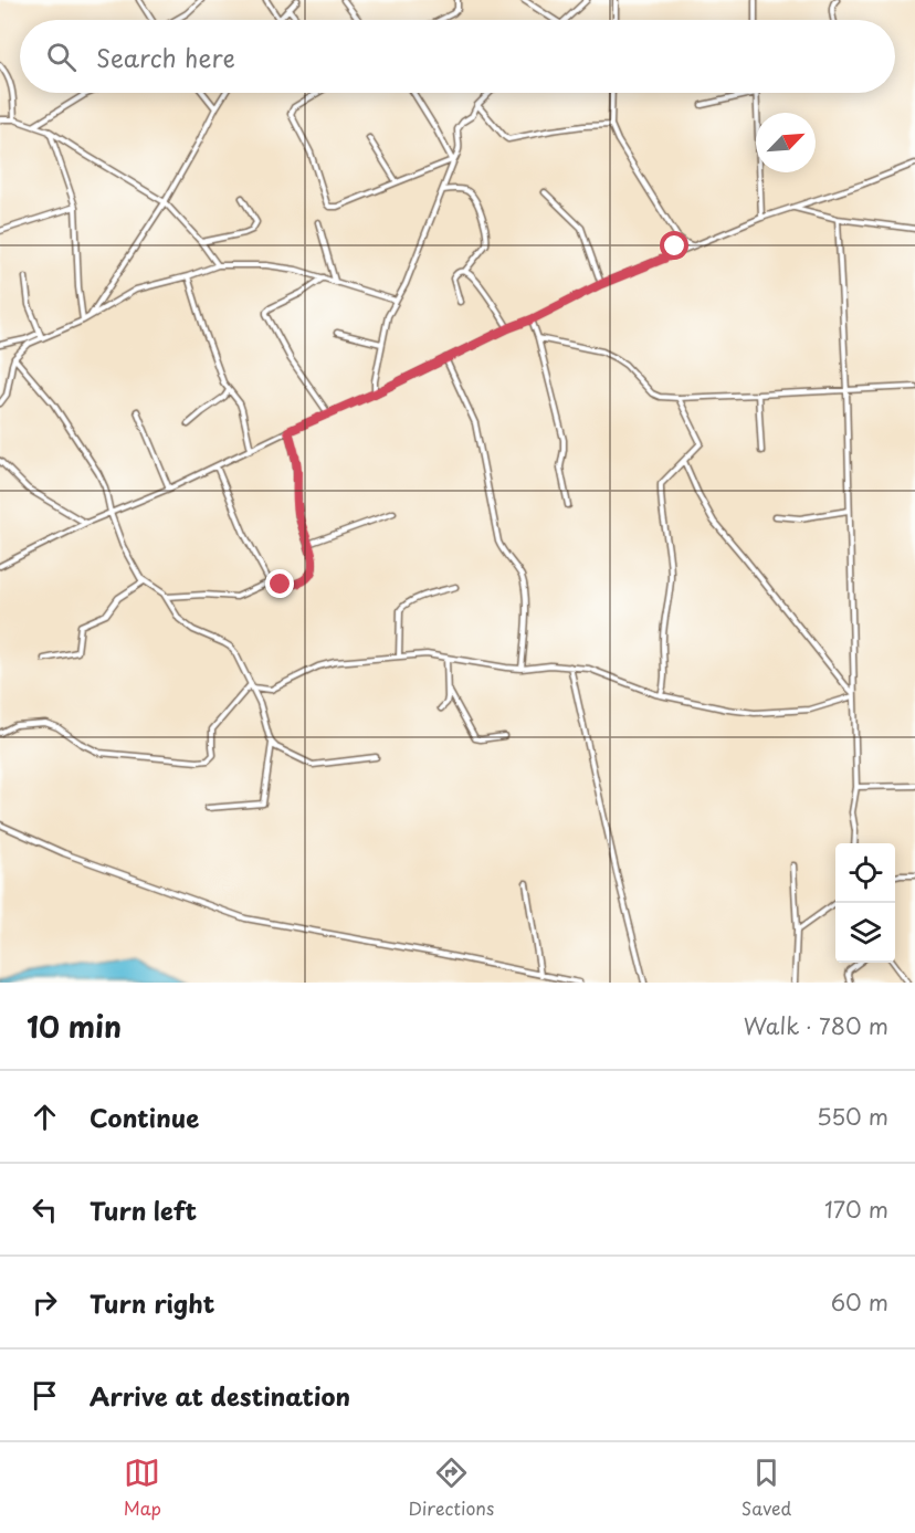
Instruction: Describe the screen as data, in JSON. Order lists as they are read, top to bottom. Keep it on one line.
{"north":"top right","page":{"search":"Search here","heading":["10 min","Walk · 780 m"],"list":[["Continue","550 m"],["Turn left","170 m"],["Turn right","60 m"],"Arrive at destination"],"nav":["Map","Directions","Saved"]}}
